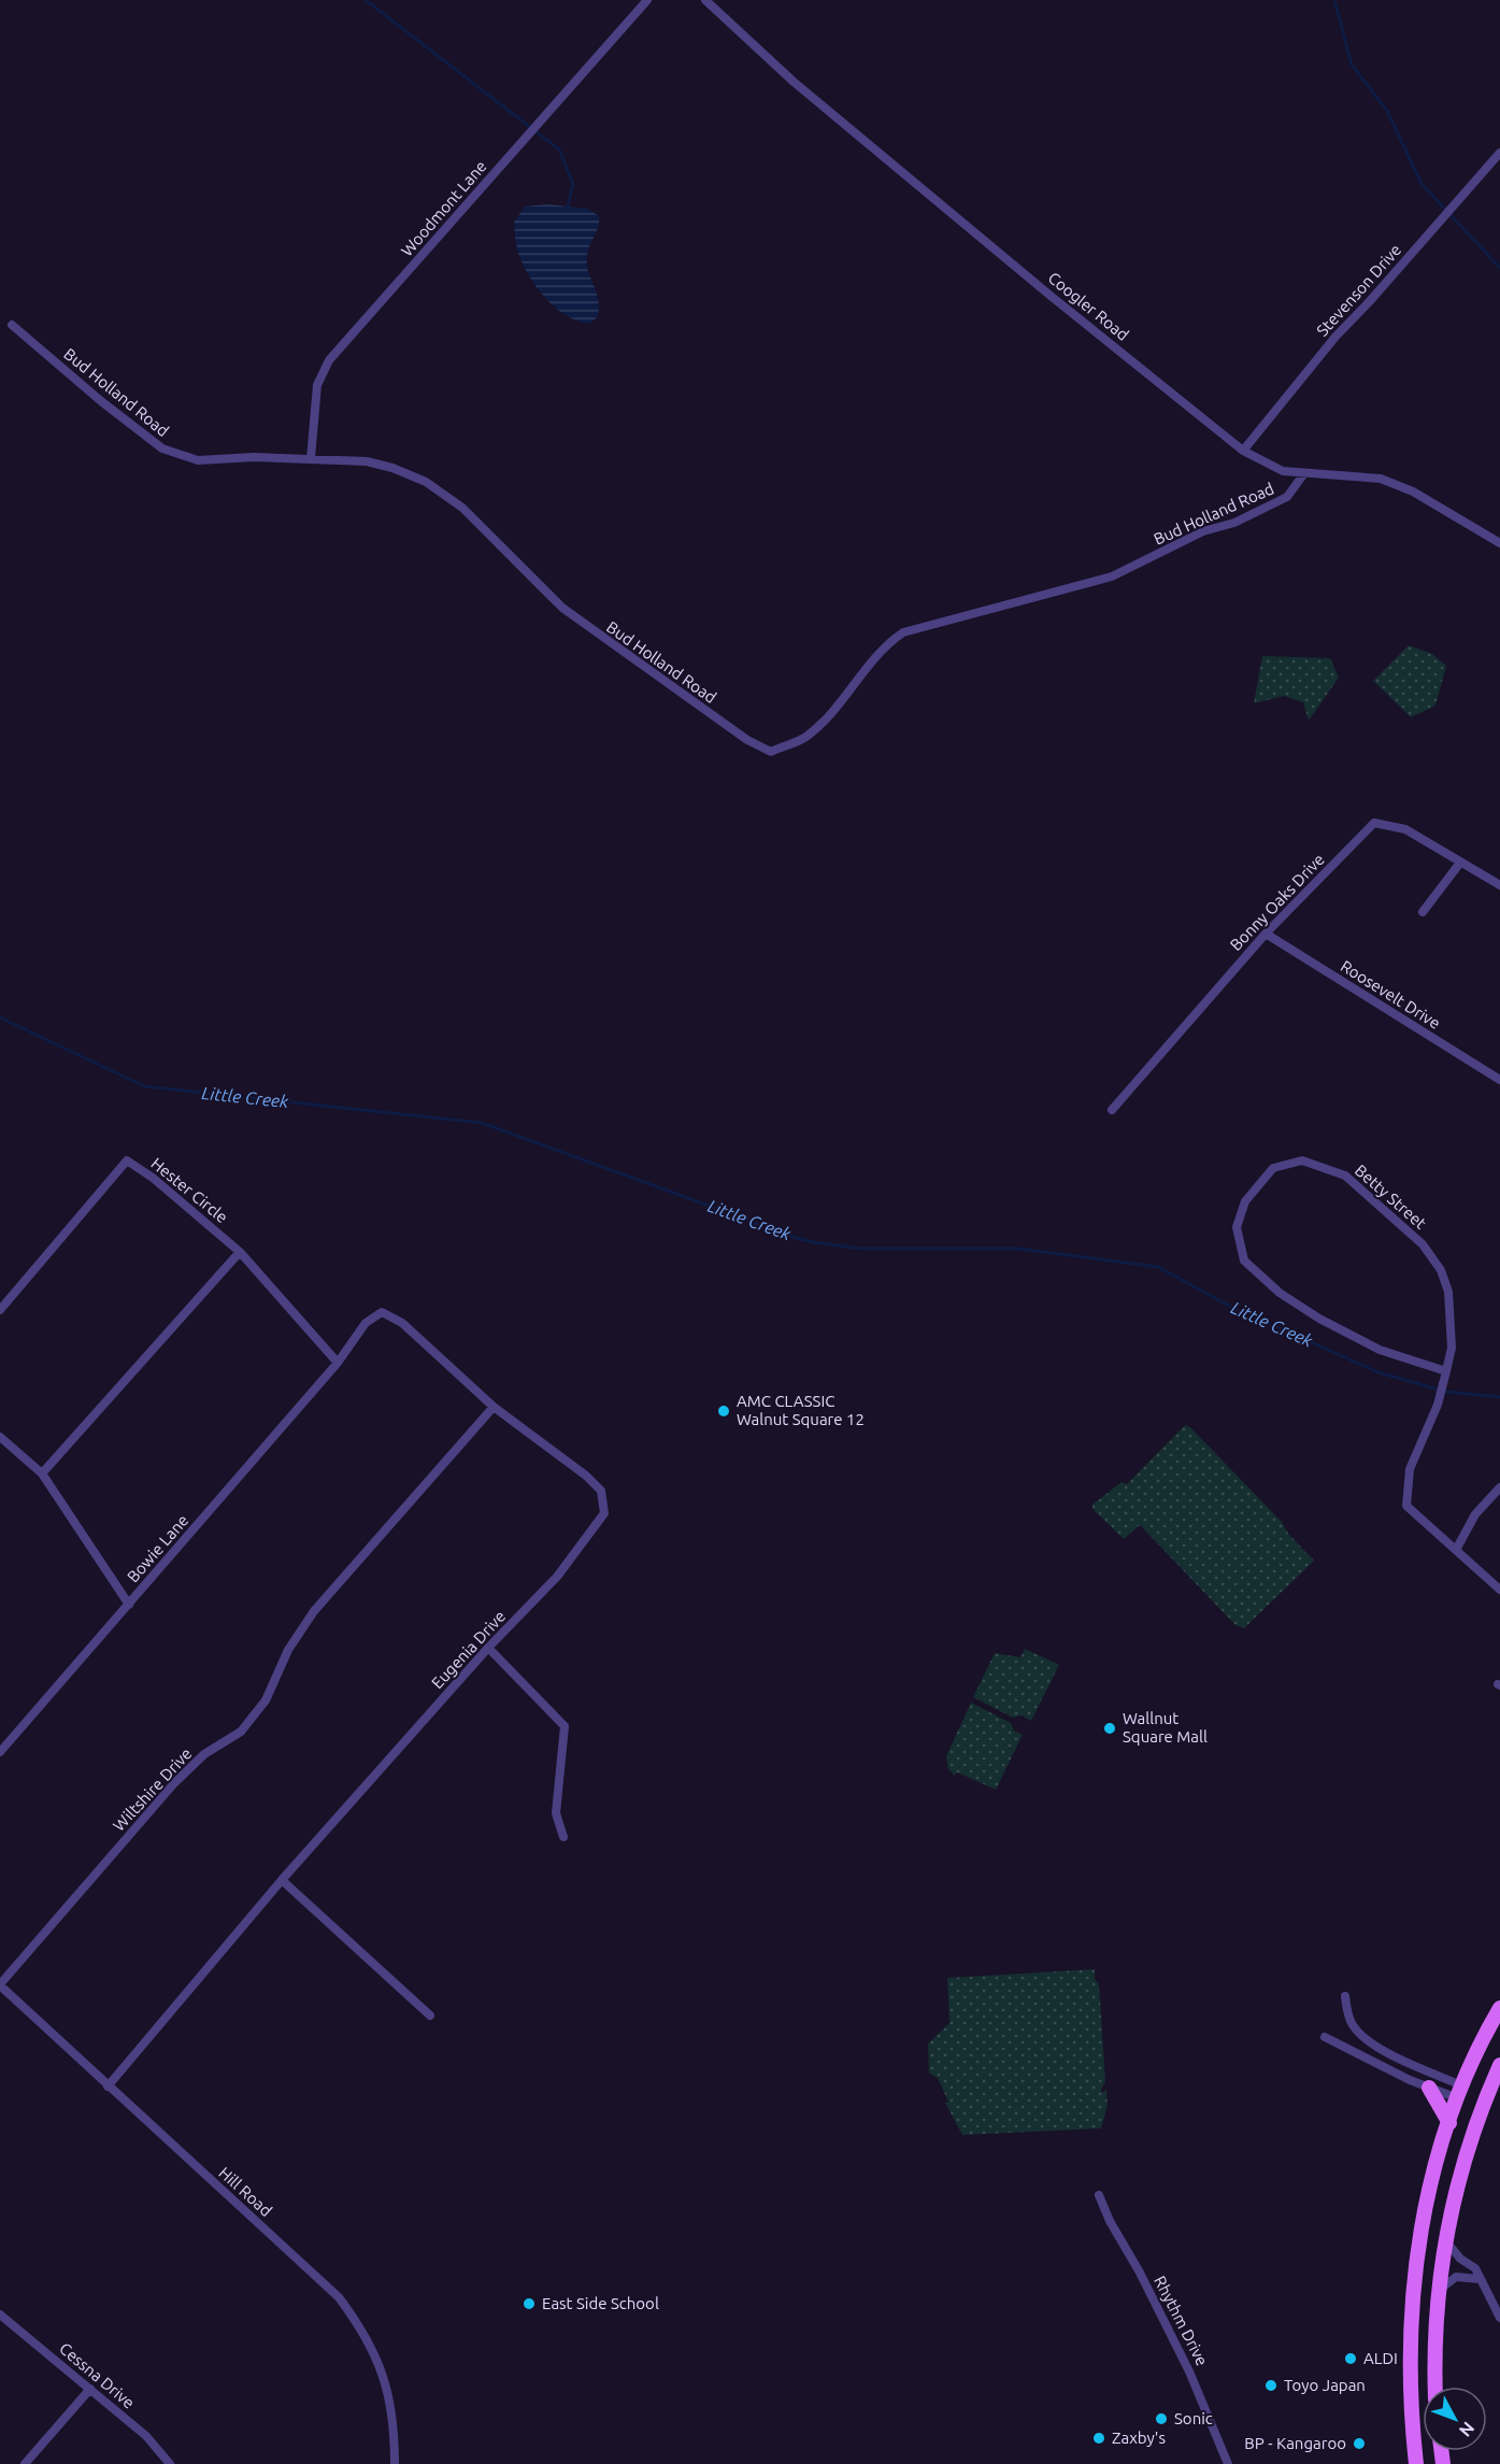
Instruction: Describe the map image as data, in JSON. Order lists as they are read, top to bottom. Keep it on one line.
{"streets":{"street":["Woodmont Lane","Stevenson Drive","Coogler Road","Bud Holland Road","Bonny Oaks Drive","Roosevelt Drive","Hester Circle","Betty Street","Bowie Lane","Eugenia Drive","Wiltshire Drive","Hill Road","Rhythm Drive","Cessna Drive"]},"crossings":[["Woodmont Lane","Bud Holland Road"],["Stevenson Drive","Coogler Road"],["Coogler Road","Bud Holland Road"],["Bonny Oaks Drive","Roosevelt Drive"],["Hester Circle","Bowie Lane"],["Hester Circle","Eugenia Drive"],["Bowie Lane","Eugenia Drive"],["Eugenia Drive","Wiltshire Drive"],["Eugenia Drive","Hill Road"],["Wiltshire Drive","Hill Road"]],"water":["Little Creek"],"places":["AMC CLASSIC Walnut Square 12","Wallnut Square Mall","East Side School","ALDI","Toyo Japan","Sonic","Zaxby's","BP - Kangaroo"],"north":"bottom right"}
